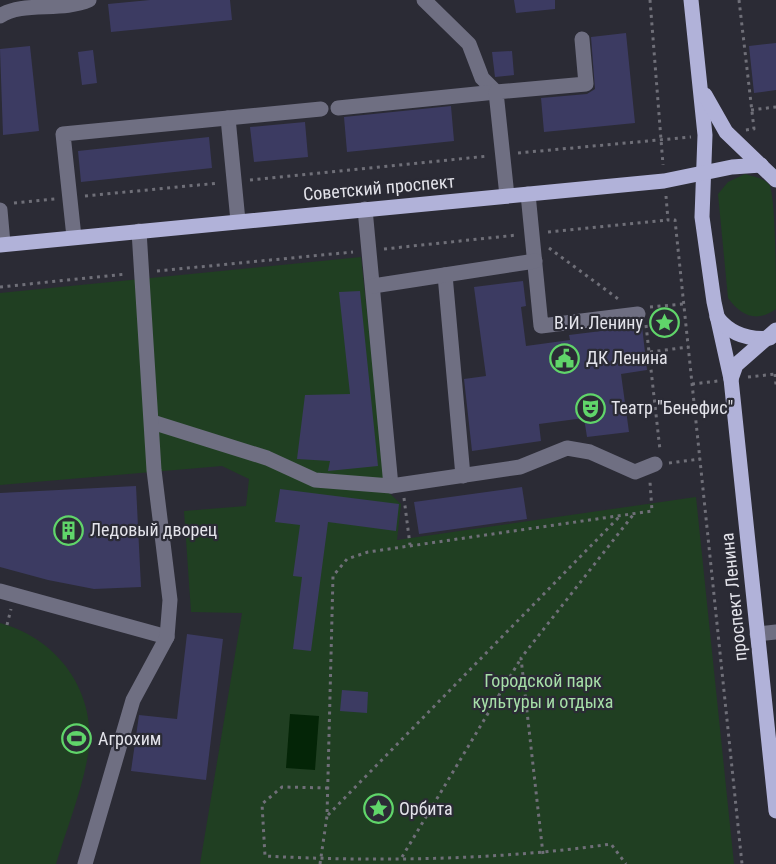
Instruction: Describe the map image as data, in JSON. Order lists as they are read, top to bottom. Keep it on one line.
{"streets":{"main road":["Советский проспект","проспект Ленина"]},"crossings":[["Советский проспект","проспект Ленина"]],"parks":["Городской парк культуры и отдыха"],"places":{"place":["В.И. Ленину","Орбита"],"public building":["ДК Ленина"],"theatre":["Театр \"Бенефис\""],"building":["Ледовый дворец"],"sports":["Агрохим"]}}
